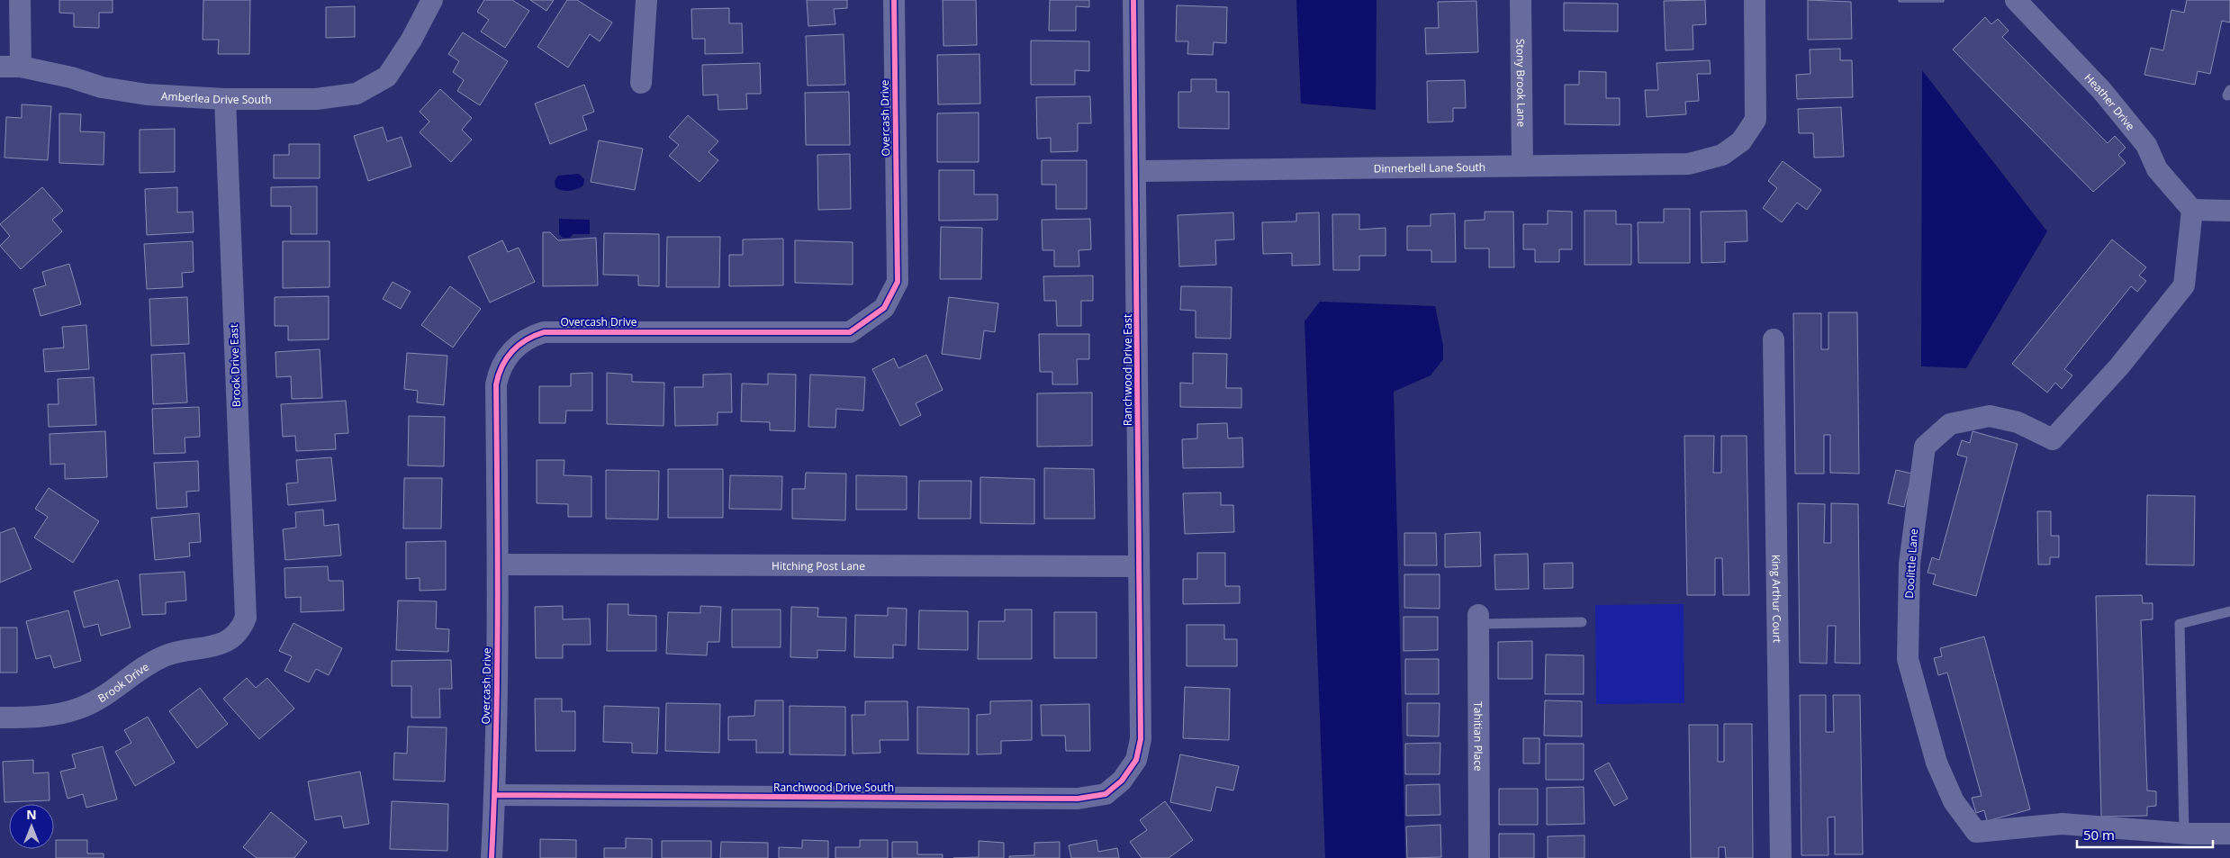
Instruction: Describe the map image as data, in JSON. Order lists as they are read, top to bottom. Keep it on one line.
{"streets":{"street":["Stony Brook Lane","Amberlea Drive South","Heather Drive","Overcash Drive","Dinnerbell Lane South","Brook Drive East","Ranchwood Drive East","Doolittle Lane","Hitching Post Lane","King Arthur Court","Brook Drive","Tahitian Place","Ranchwood Drive South"]},"crossings":[["Stony Brook Lane","Dinnerbell Lane South"],["Amberlea Drive South","Brook Drive East"],["Heather Drive","Doolittle Lane"],["Overcash Drive","Hitching Post Lane"],["Overcash Drive","Ranchwood Drive South"],["Dinnerbell Lane South","Ranchwood Drive East"],["Brook Drive East","Brook Drive"],["Ranchwood Drive East","Hitching Post Lane"],["Ranchwood Drive East","Ranchwood Drive South"]],"scale_bar":"50 m","north":"top"}
